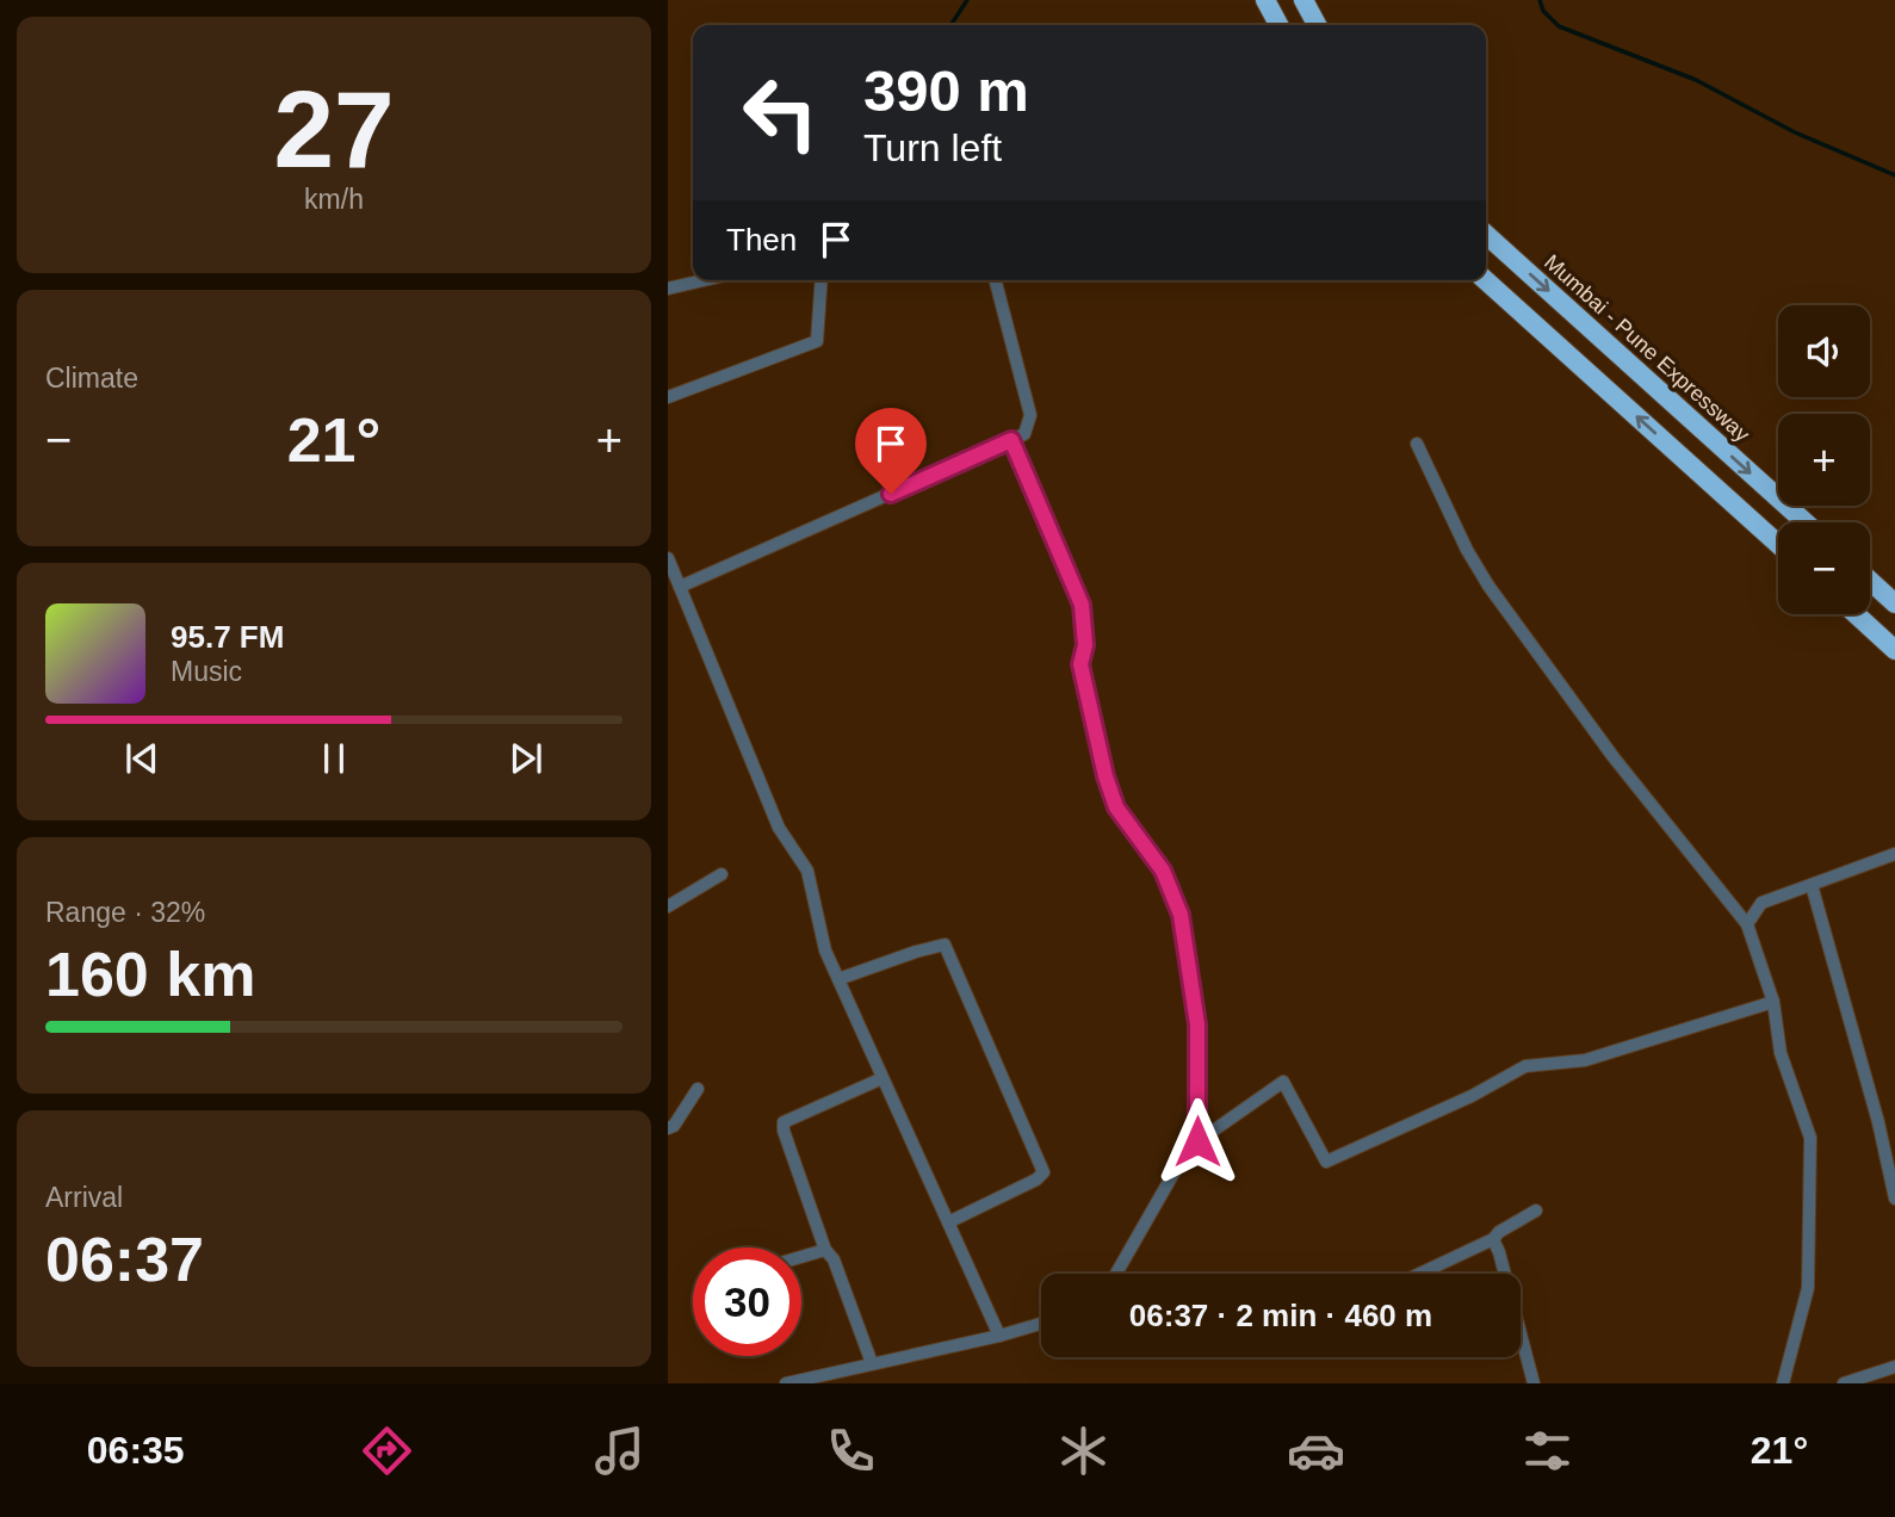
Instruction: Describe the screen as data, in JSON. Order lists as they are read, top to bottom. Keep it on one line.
{"streets":{"highway":["Mumbai - Pune Expressway"]},"page":{"tile":[["27","km/h"],"Climate",["Range · 32%","160 km"],["Arrival","06:37"]],"turn":["390 m","Turn left"],"then":"Then","map_buttons":["+","−"],"heat":["−","21°","+"],"song":["95.7 FM","Music"],"limit":"30","trip":"06:37 · 2 min · 460 m","tabs":["06:35","21°"]}}
